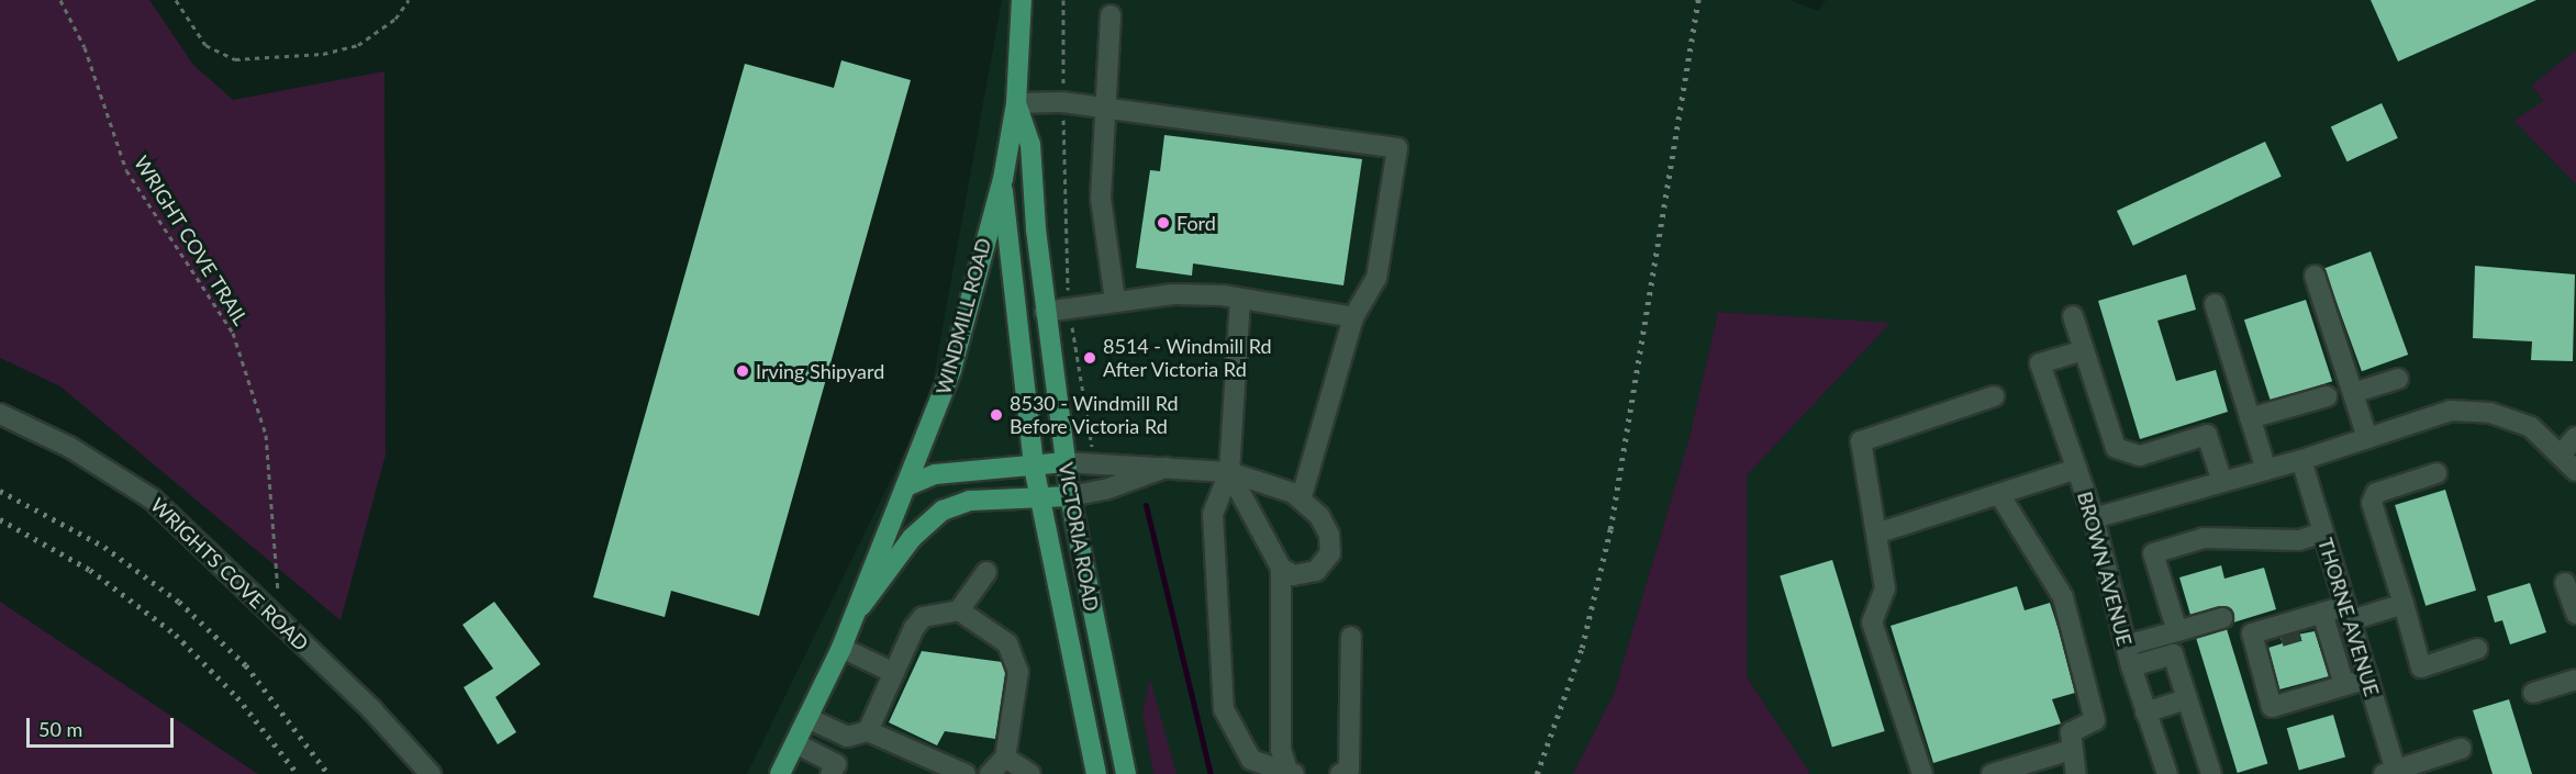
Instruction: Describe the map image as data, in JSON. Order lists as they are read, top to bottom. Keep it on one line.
{"streets":{"main road":["WINDMILL ROAD","VICTORIA ROAD"],"street":["BROWN AVENUE","WRIGHTS COVE ROAD","THORNE AVENUE"],"path":["WRIGHT COVE TRAIL"]},"crossings":[["WRIGHT COVE TRAIL","WRIGHTS COVE ROAD"],["WINDMILL ROAD","VICTORIA ROAD"]],"places":["Ford","8514 - Windmill Rd After Victoria Rd","Irving Shipyard","8530 - Windmill Rd Before Victoria Rd"],"scale_bar":"50 m"}
